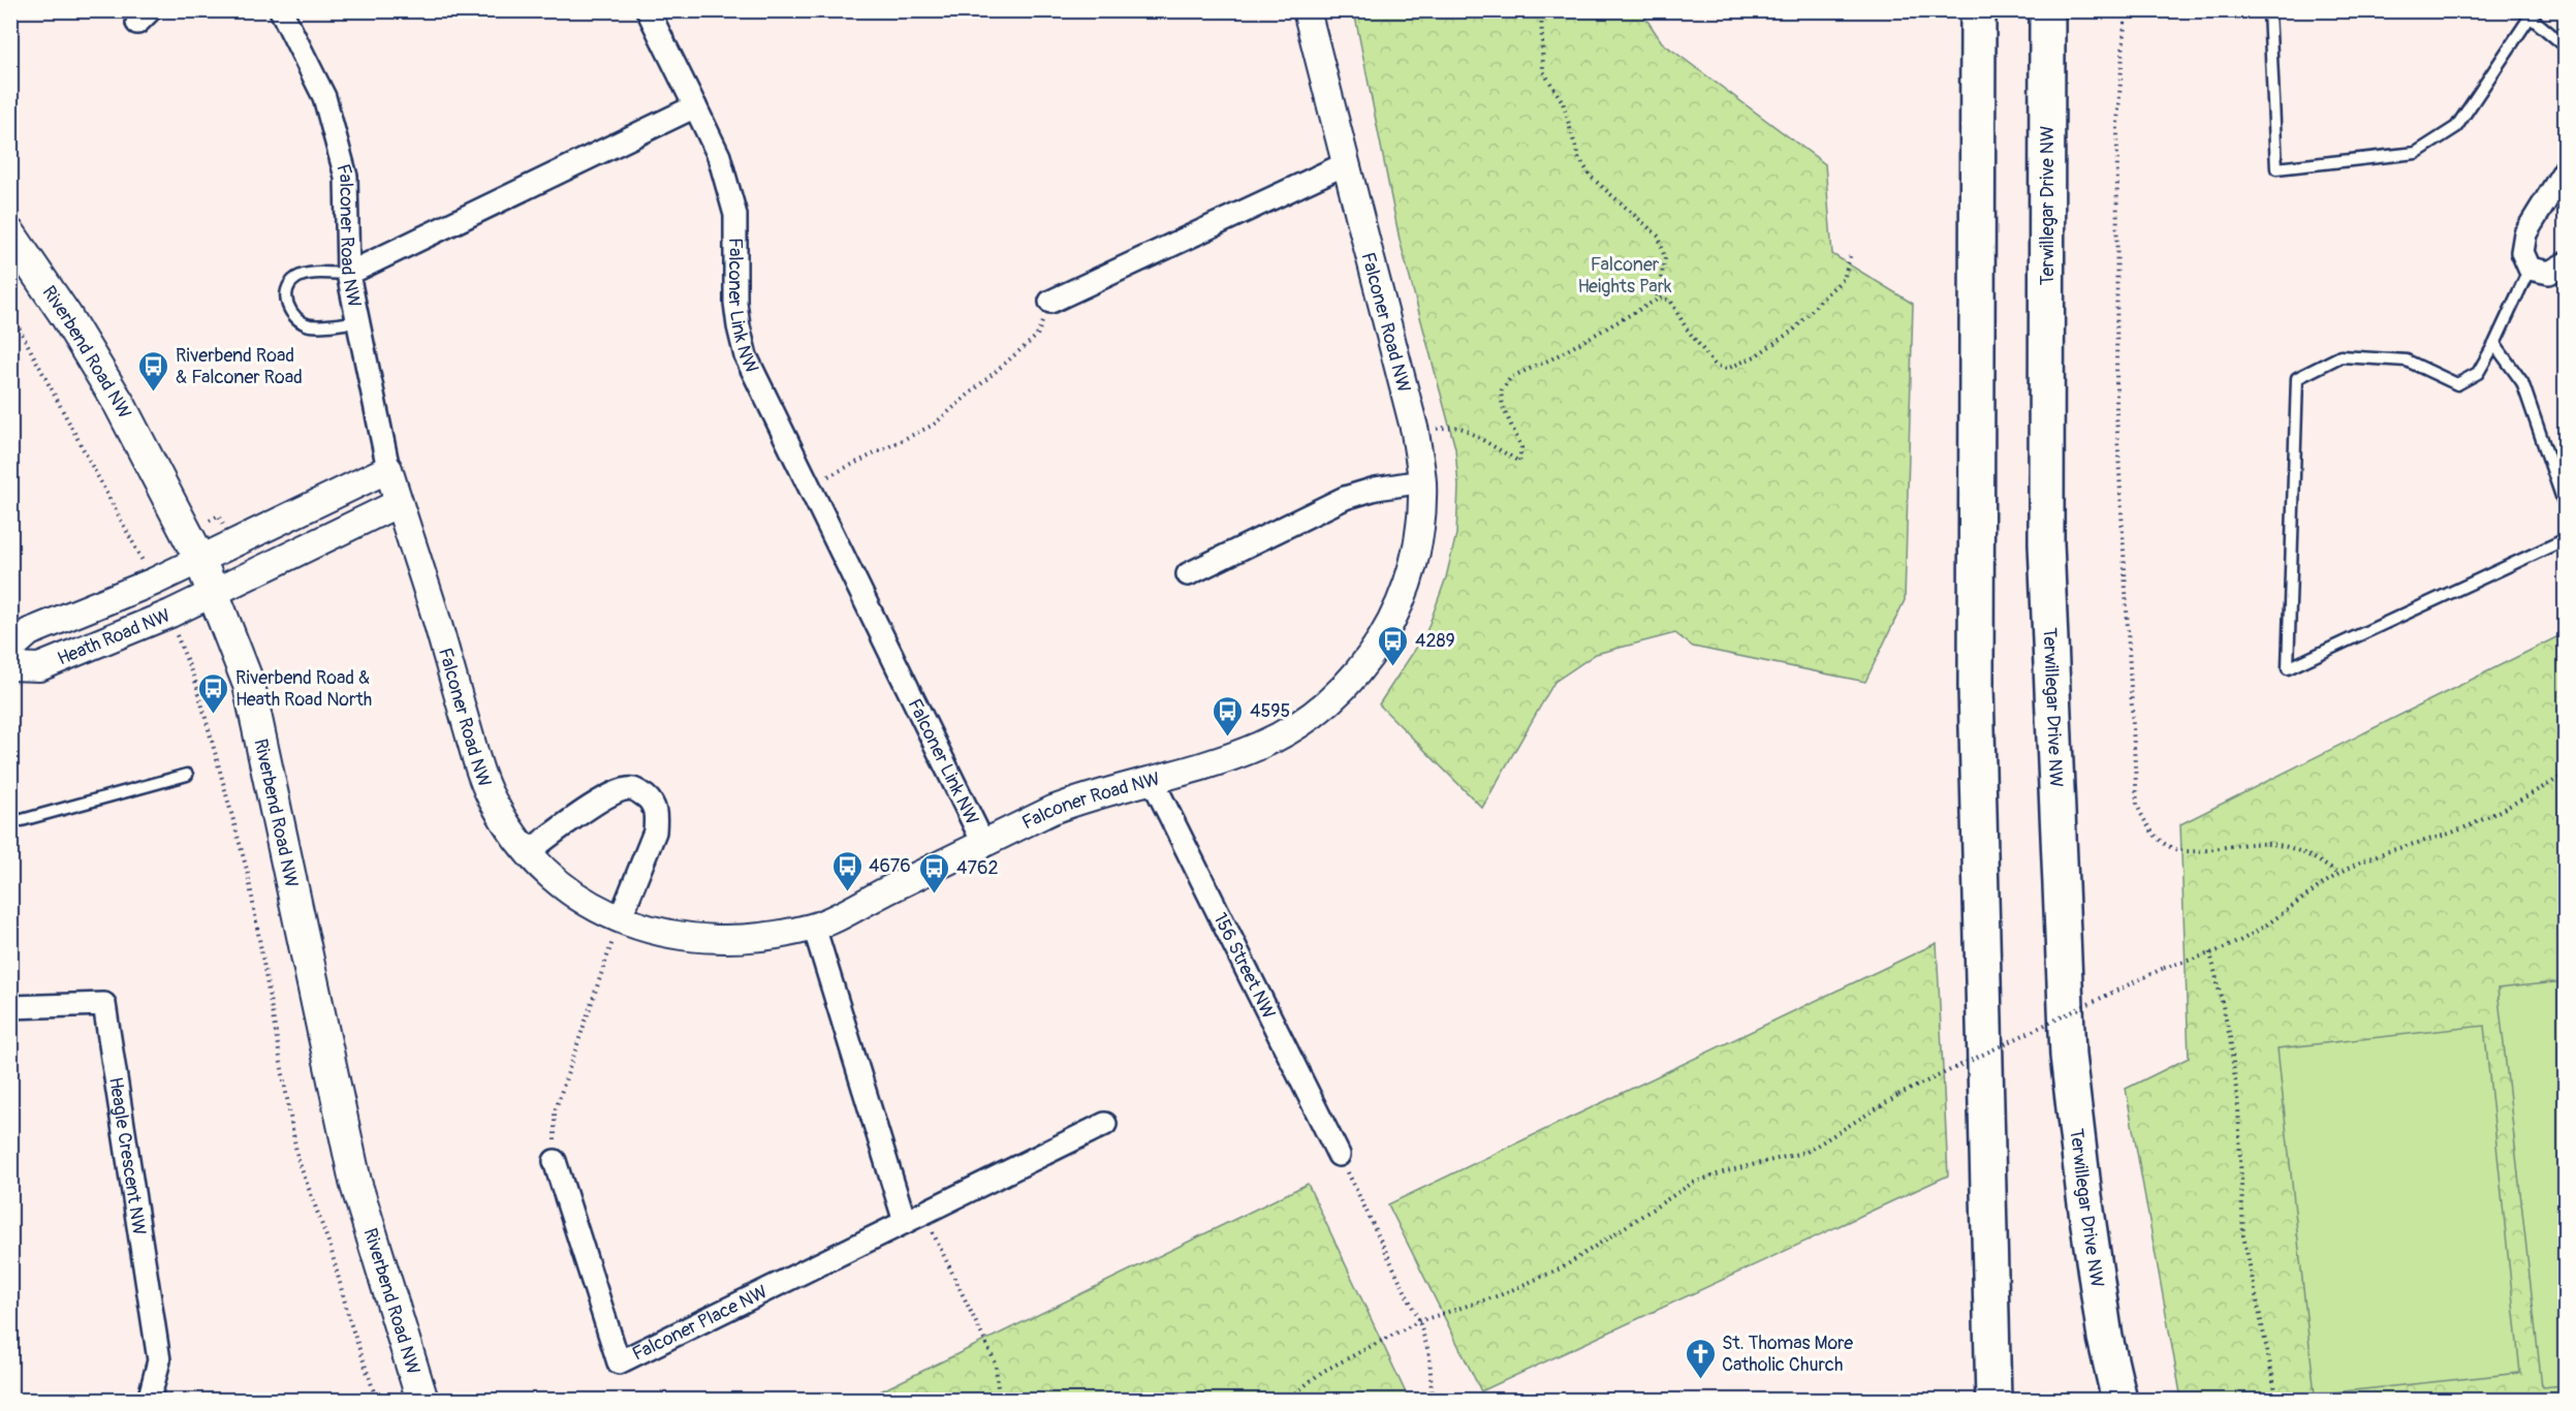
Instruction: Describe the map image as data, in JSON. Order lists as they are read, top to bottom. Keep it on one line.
{"streets":{"main road":["Terwillegar Drive NW","Riverbend Road NW"],"street":["Falconer Road NW","Falconer Link NW","Heath Road NW","156 Street NW","Heagle Crescent NW","Falconer Place NW"]},"crossings":[["Falconer Road NW","Falconer Link NW"],["Falconer Road NW","156 Street NW"],["Riverbend Road NW","Heath Road NW"]],"parks":["Falconer Heights Park"],"places":{"bus stop":["Riverbend Road & Falconer Road","4289","Riverbend Road & Heath Road North","4595","4676","4762"],"church":["St. Thomas More Catholic Church"]}}
